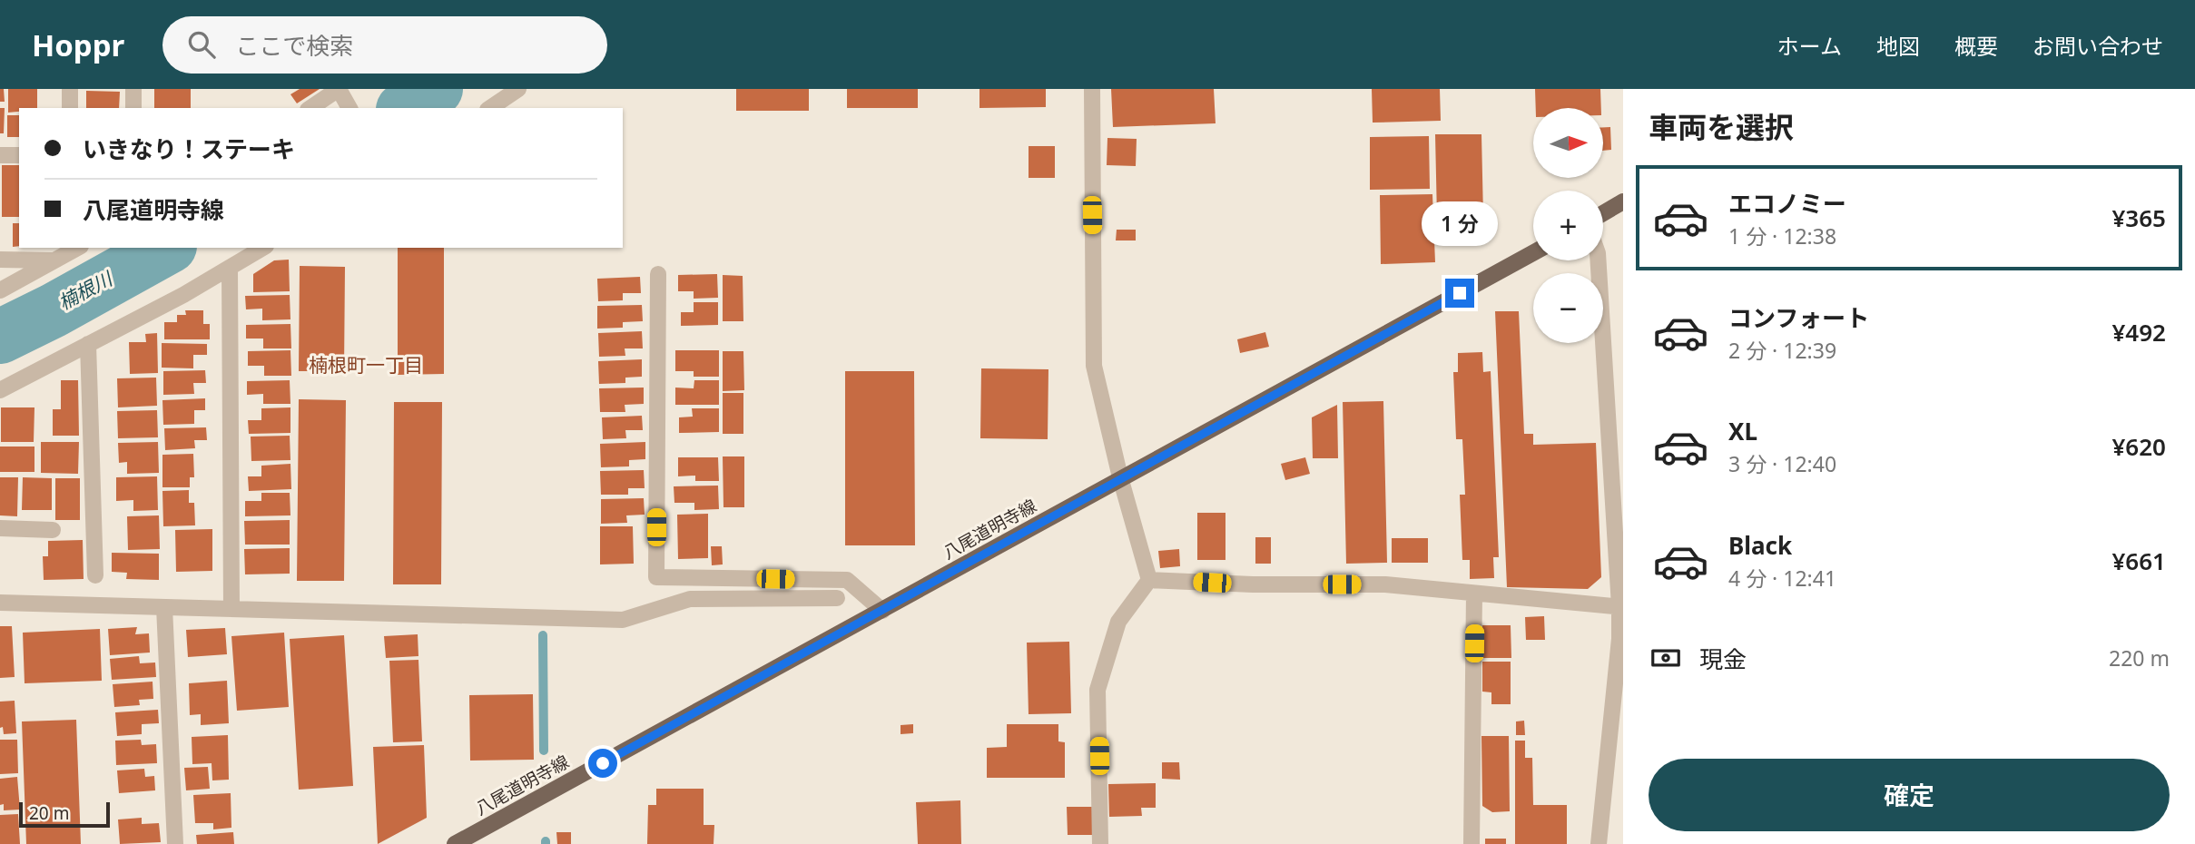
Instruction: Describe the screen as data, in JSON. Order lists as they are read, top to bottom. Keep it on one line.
{"streets":{"main road":["八尾道明寺線"]},"districts":["楠根町一丁目"],"water":["楠根川"],"scale_bar":"20 m","north":"right","page":{"header":"Hoppr","search":"ここで検索","nav":["ホーム","地図","概要","お問い合わせ"],"heading":"車両を選択","map_buttons":["+","−"],"banner":["いきなり！ステーキ","八尾道明寺線"],"list":[{"name":"エコノミー","note":"1 分 · 12:38","value":"¥365"},{"name":"コンフォート","note":"2 分 · 12:39","value":"¥492"},{"name":"XL","note":"3 分 · 12:40","value":"¥620"},{"name":"Black","note":"4 分 · 12:41","value":"¥661"}],"bubble":"1 分","pay":["現金","220 m"],"buttons":"確定","scale":"20 m"}}
